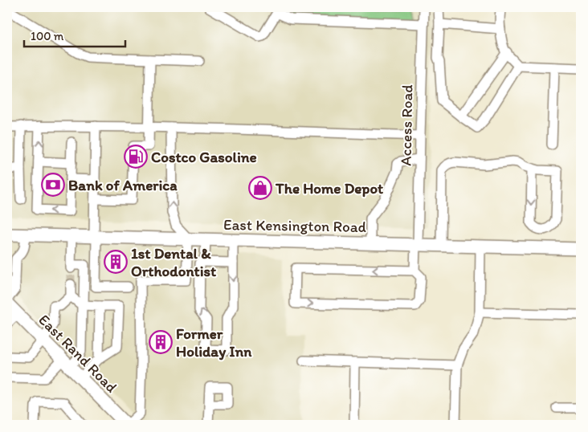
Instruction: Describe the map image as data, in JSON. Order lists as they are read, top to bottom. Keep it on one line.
{"streets":{"main road":["East Kensington Road","East Rand Road"],"street":["Access Road"]},"crossings":[["Access Road","East Kensington Road"]],"places":{"fuel station":["Costco Gasoline"],"bank":["Bank of America"],"shop":["The Home Depot"],"building":["1st Dental & Orthodontist","Former Holiday Inn"]},"scale_bar":"100 m"}
